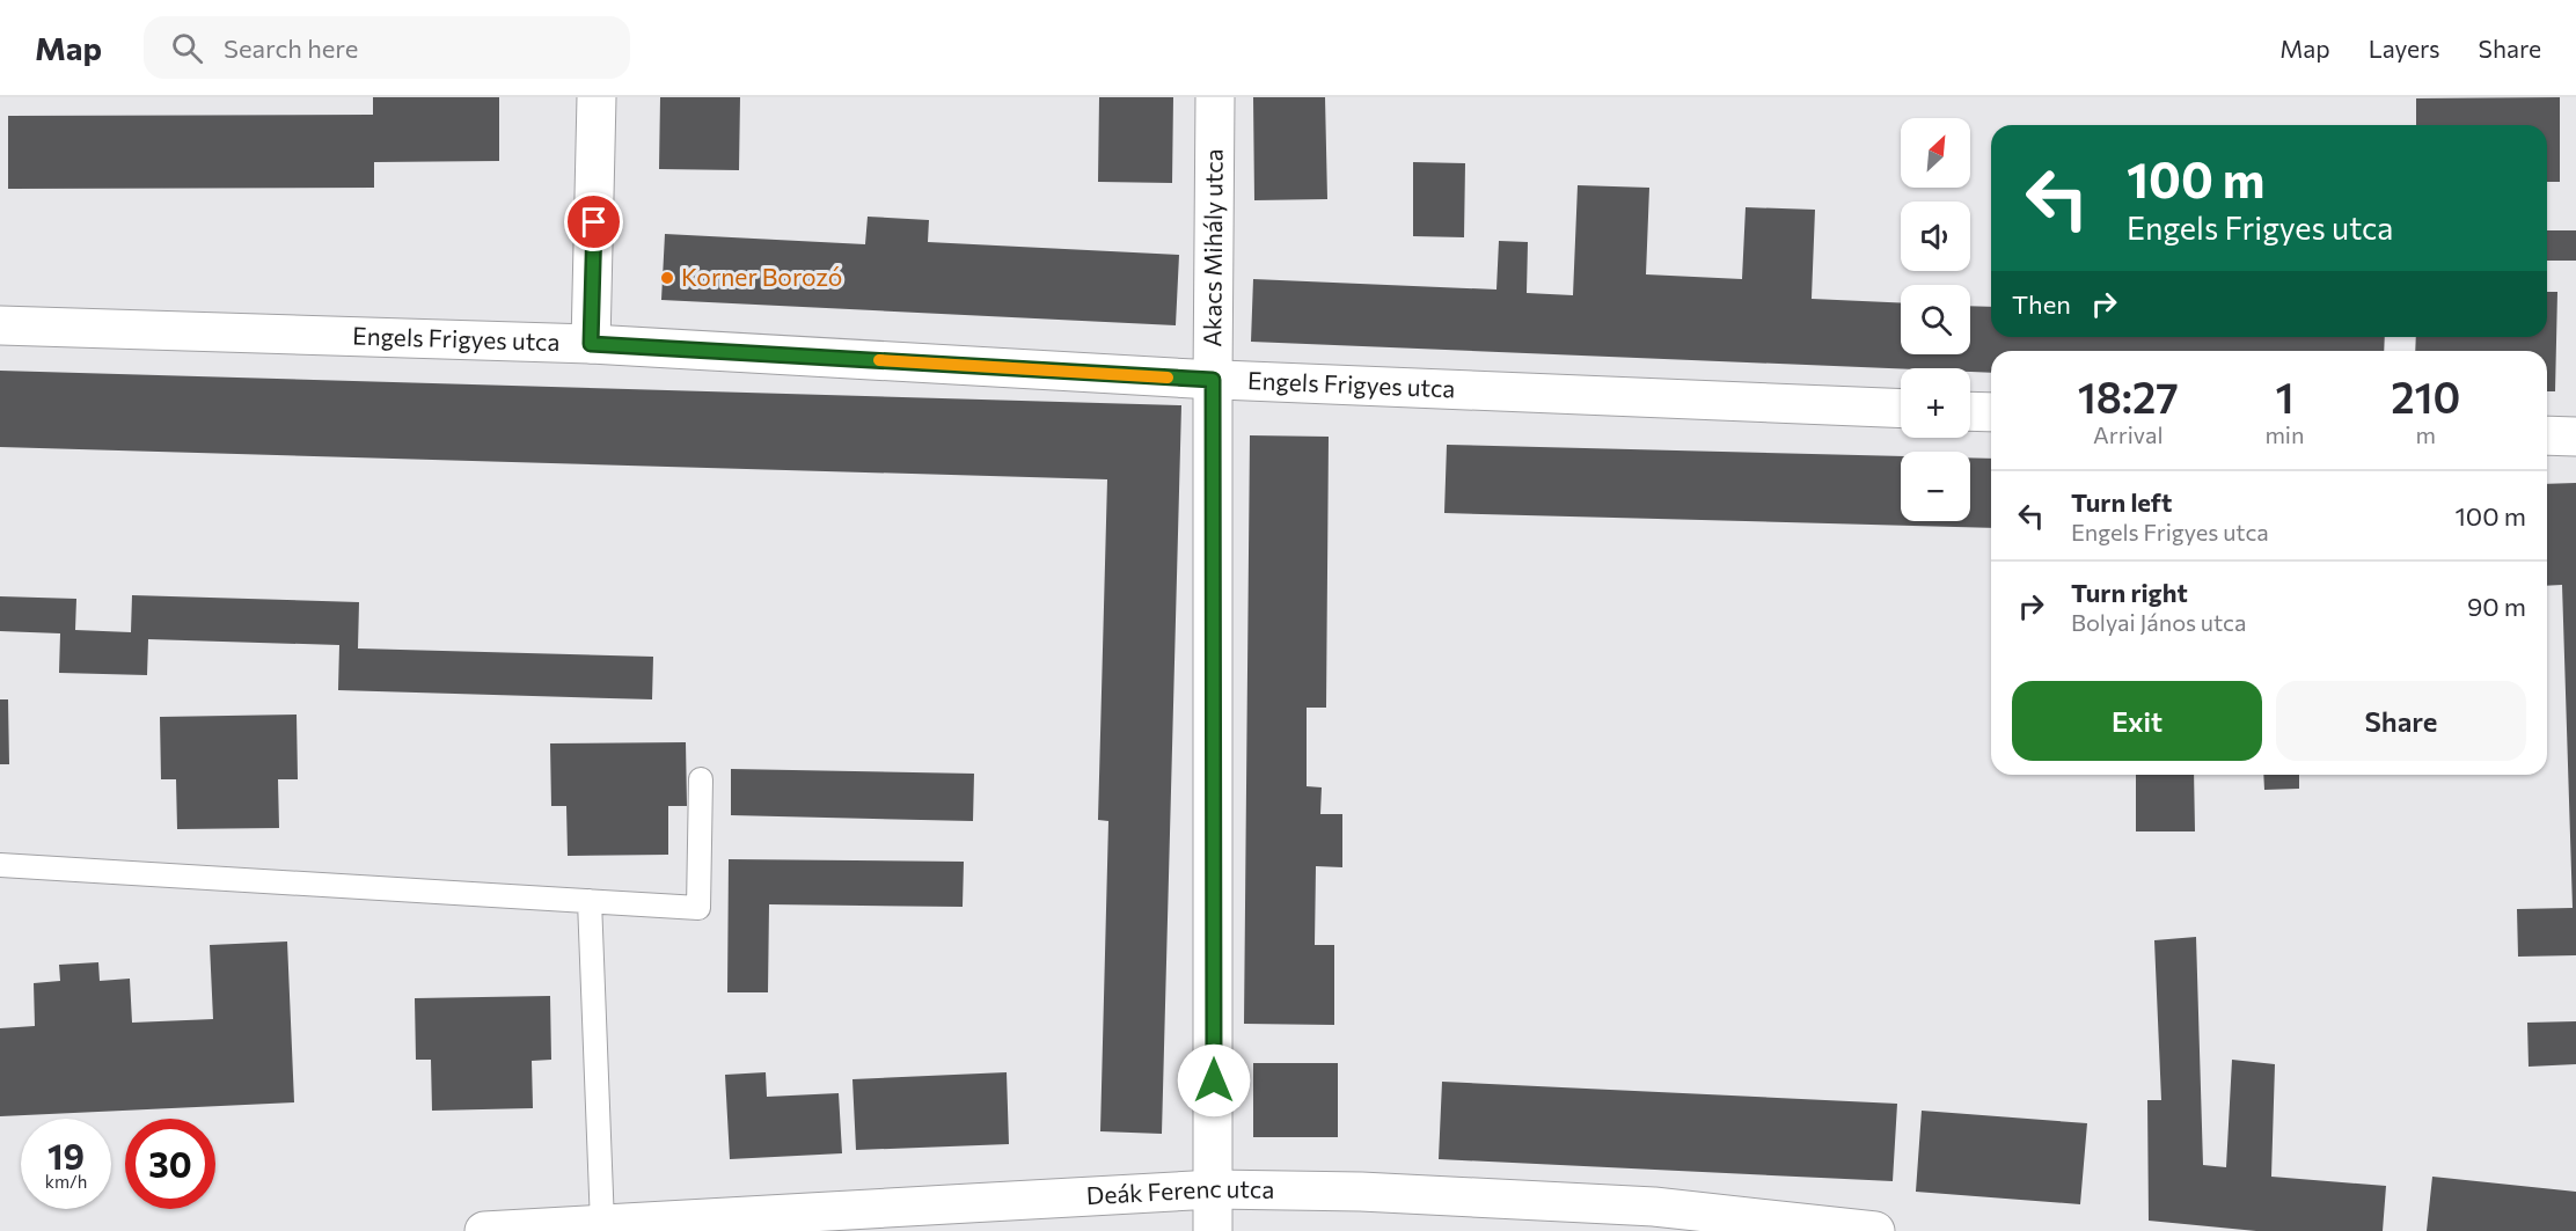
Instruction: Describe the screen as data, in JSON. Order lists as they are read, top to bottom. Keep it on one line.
{"streets":{"street":["Akacs Mihály utca","Engels Frigyes utca","Deák Ferenc utca"]},"crossings":[["Akacs Mihály utca","Engels Frigyes utca"],["Akacs Mihály utca","Deák Ferenc utca"]],"places":["Korner Borozó"],"north":"top right","page":{"header":"Map","search":"Search here","nav":["Map","Layers","Share"],"map_buttons":["+","−"],"turn":["100 m","Engels Frigyes utca"],"then":"Then","eta":["18:27","Arrival","1","min","210","m"],"list":[{"name":"Turn left","note":"Engels Frigyes utca","value":"100 m"},{"name":"Turn right","note":"Bolyai János utca","value":"90 m"}],"buttons":["Exit","Share"],"speed":"19 km/h","limit":"30"}}
